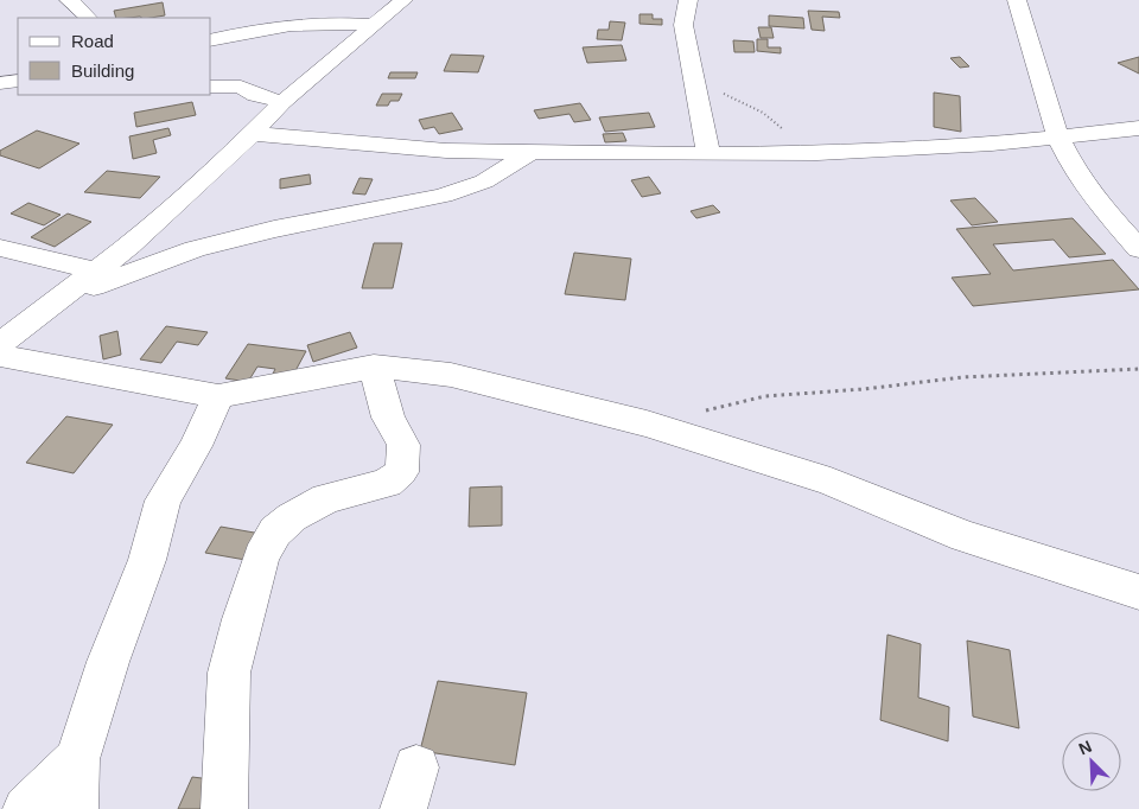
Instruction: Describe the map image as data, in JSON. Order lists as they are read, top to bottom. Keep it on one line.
{"legend":["Road","Building"],"north":"top left"}
